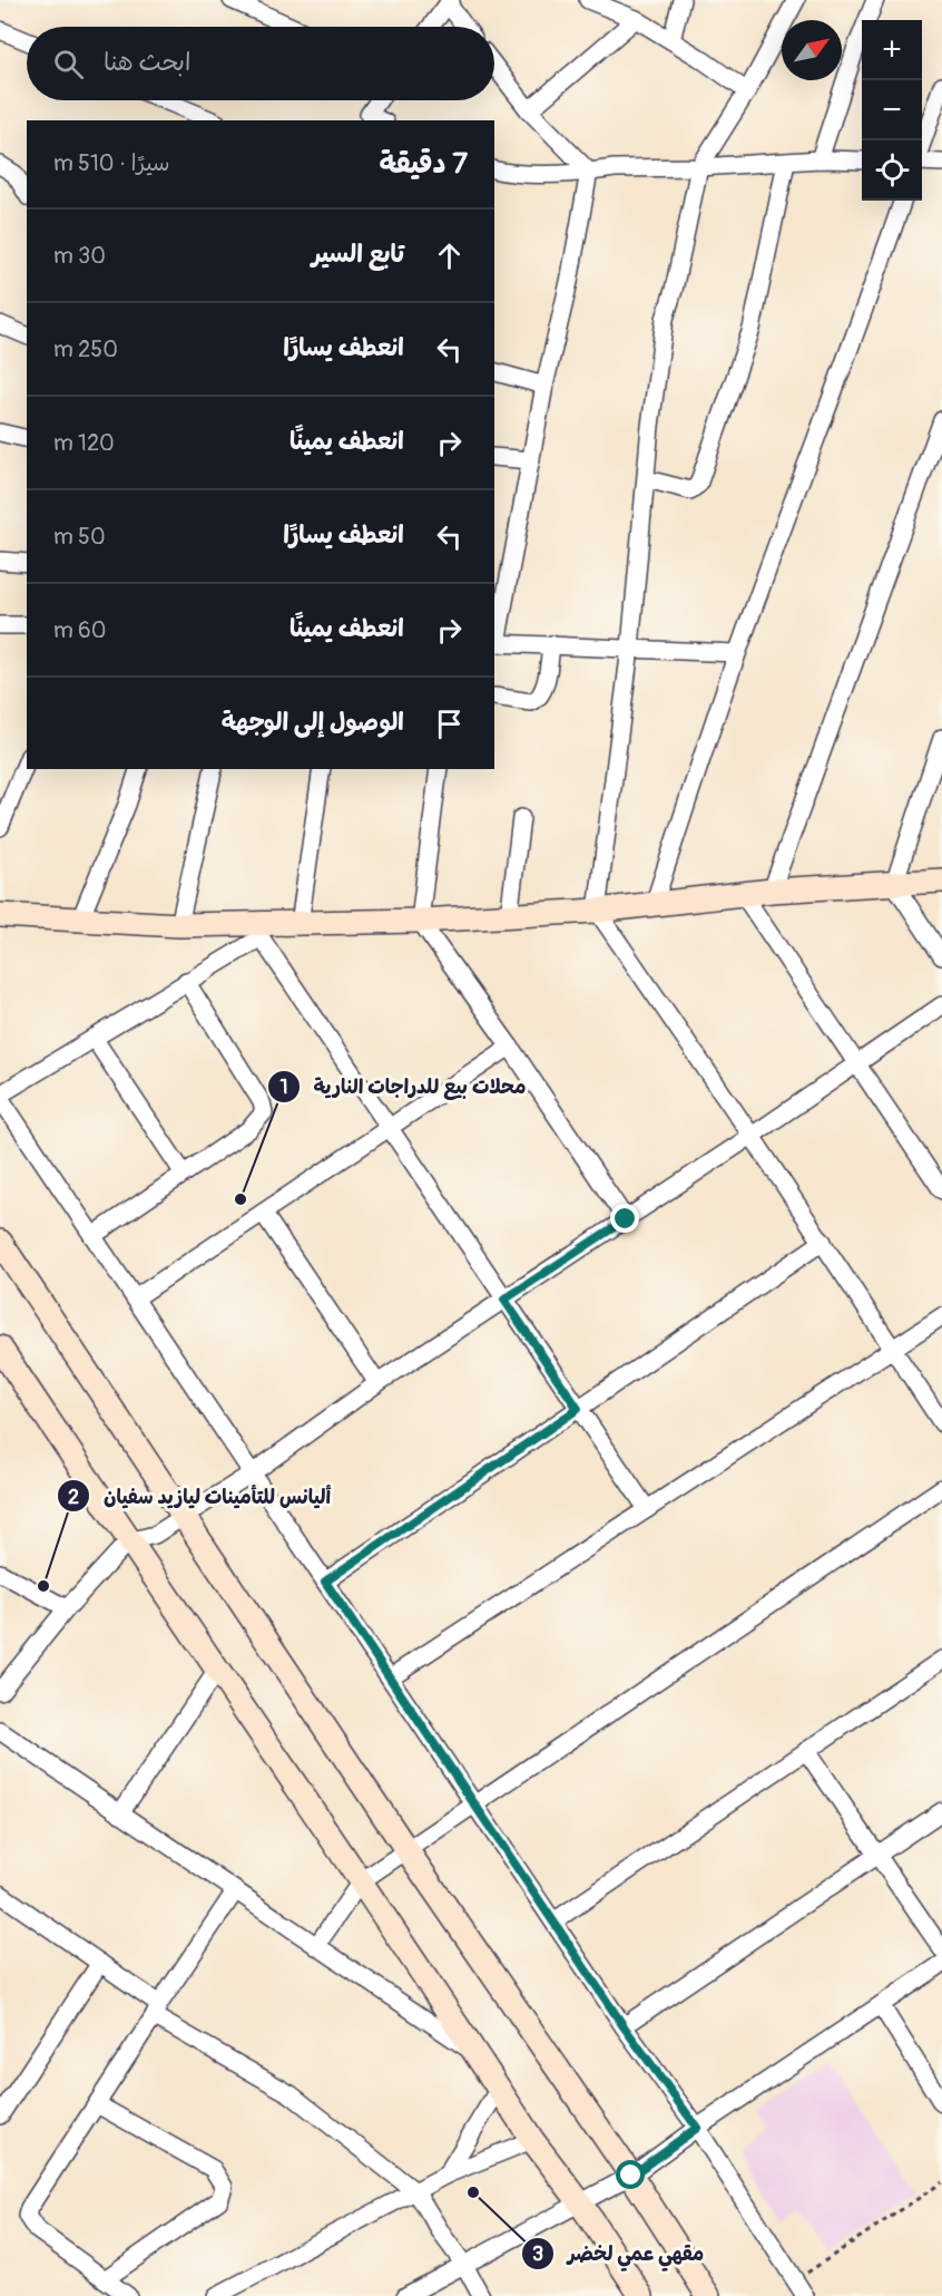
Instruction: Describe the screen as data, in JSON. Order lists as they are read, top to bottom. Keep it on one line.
{"places":["محلات بيع للدراجات النارية","أليانس للتأمينات ليازيد سفيان","مقهي عمي لخضر"],"north":"top right","page":{"map_buttons":["+","−"],"search":"ابحث هنا","heading":["7 دقيقة","سيرًا · 510 m"],"list":[["تابع السير","30 m"],["انعطف يسارًا","250 m"],["انعطف يمينًا","120 m"],["انعطف يسارًا","50 m"],["انعطف يمينًا","60 m"],"الوصول إلى الوجهة"]}}
